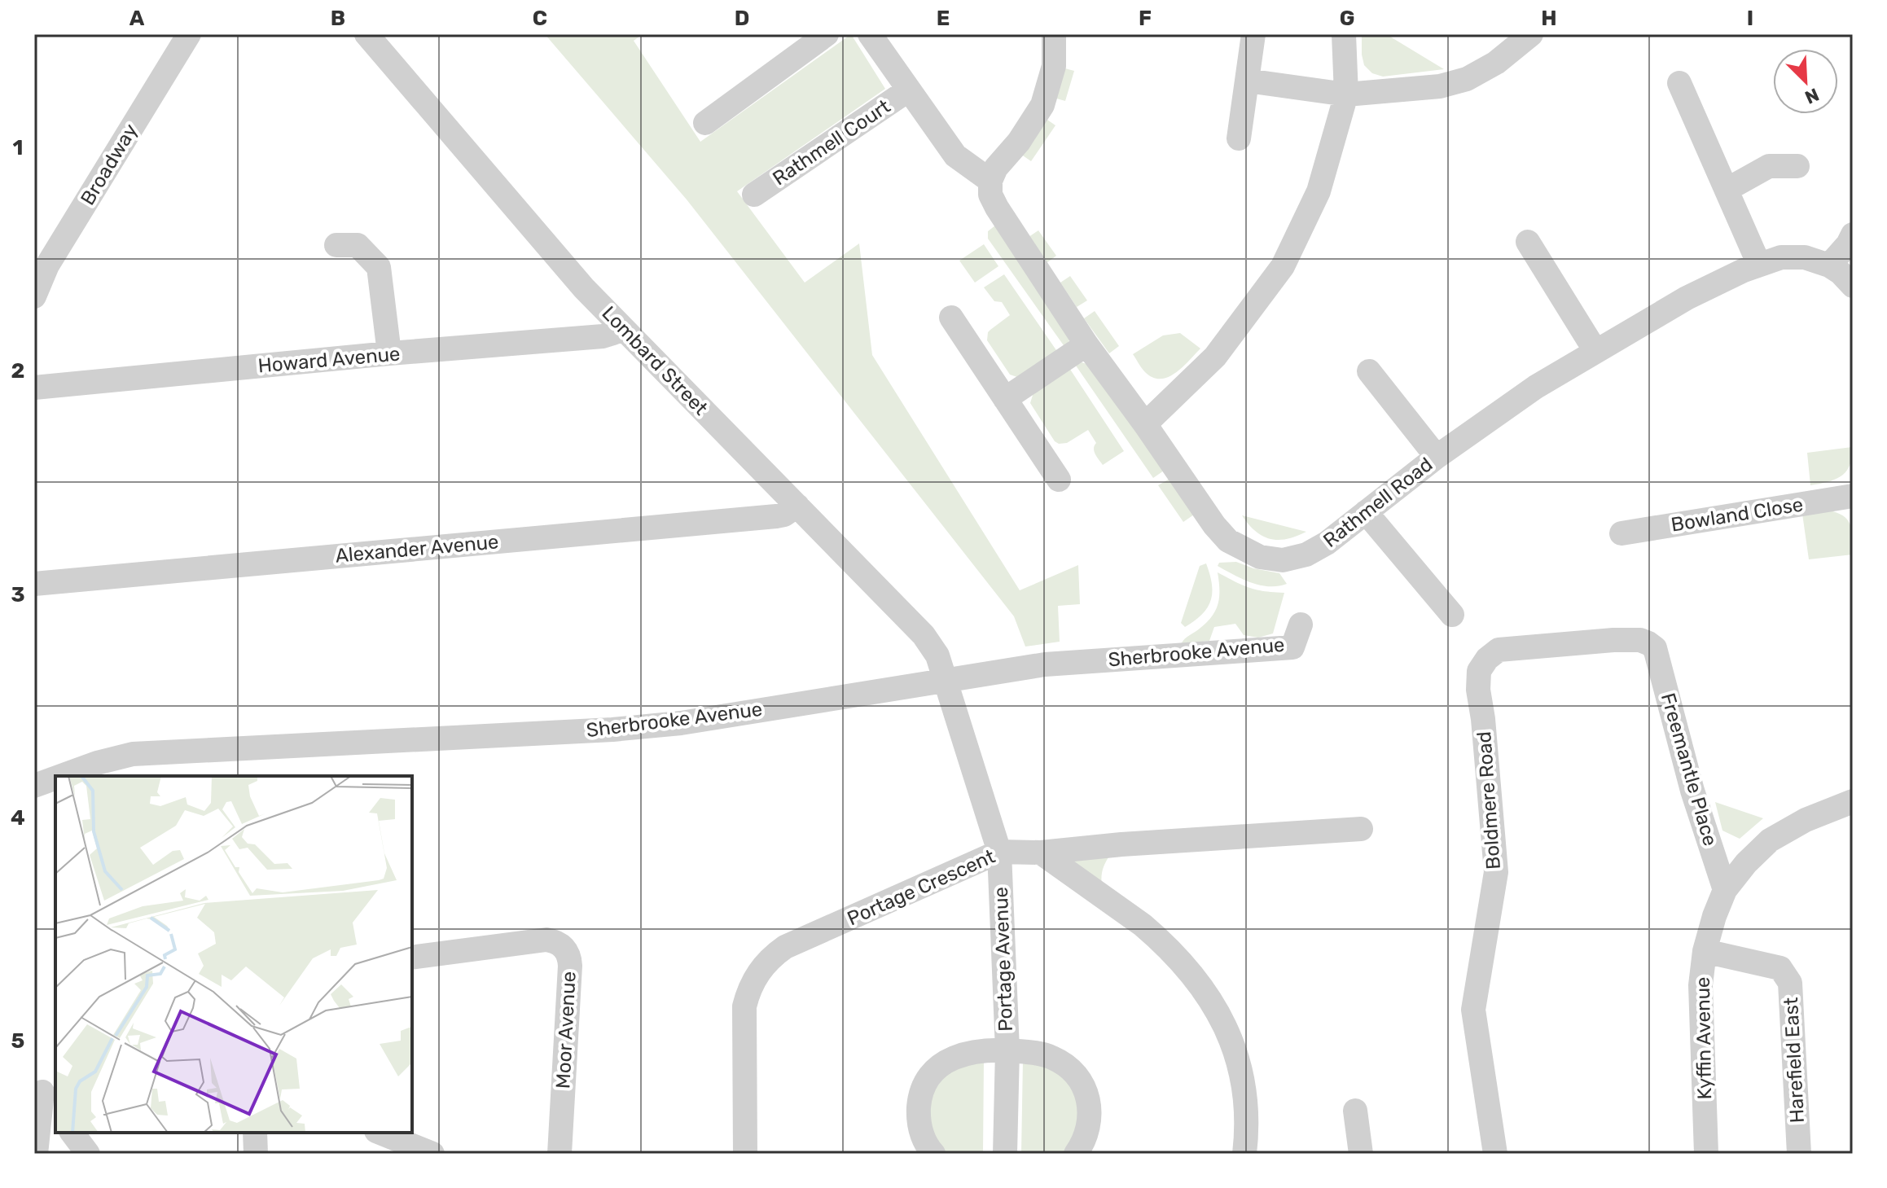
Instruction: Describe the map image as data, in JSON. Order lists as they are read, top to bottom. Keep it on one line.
{"streets":{"street":["Rathmell Court","Broadway","Howard Avenue","Lombard Street","Rathmell Road","Bowland Close","Alexander Avenue","Sherbrooke Avenue","Freemantle Place","Boldmere Road","Portage Crescent","Portage Avenue","Moor Avenue","Kyffin Avenue","Harefield East"]},"crossings":[["Howard Avenue","Lombard Street"],["Lombard Street","Alexander Avenue"],["Lombard Street","Sherbrooke Avenue"],["Lombard Street","Portage Avenue"],["Sherbrooke Avenue","Portage Avenue"],["Freemantle Place","Boldmere Road"],["Freemantle Place","Kyffin Avenue"],["Portage Crescent","Portage Avenue"],["Kyffin Avenue","Harefield East"]],"north":"bottom right","grid":{"columns":["A","B","C","D","E","F","G","H","I"],"rows":["1","2","3","4","5"]}}
